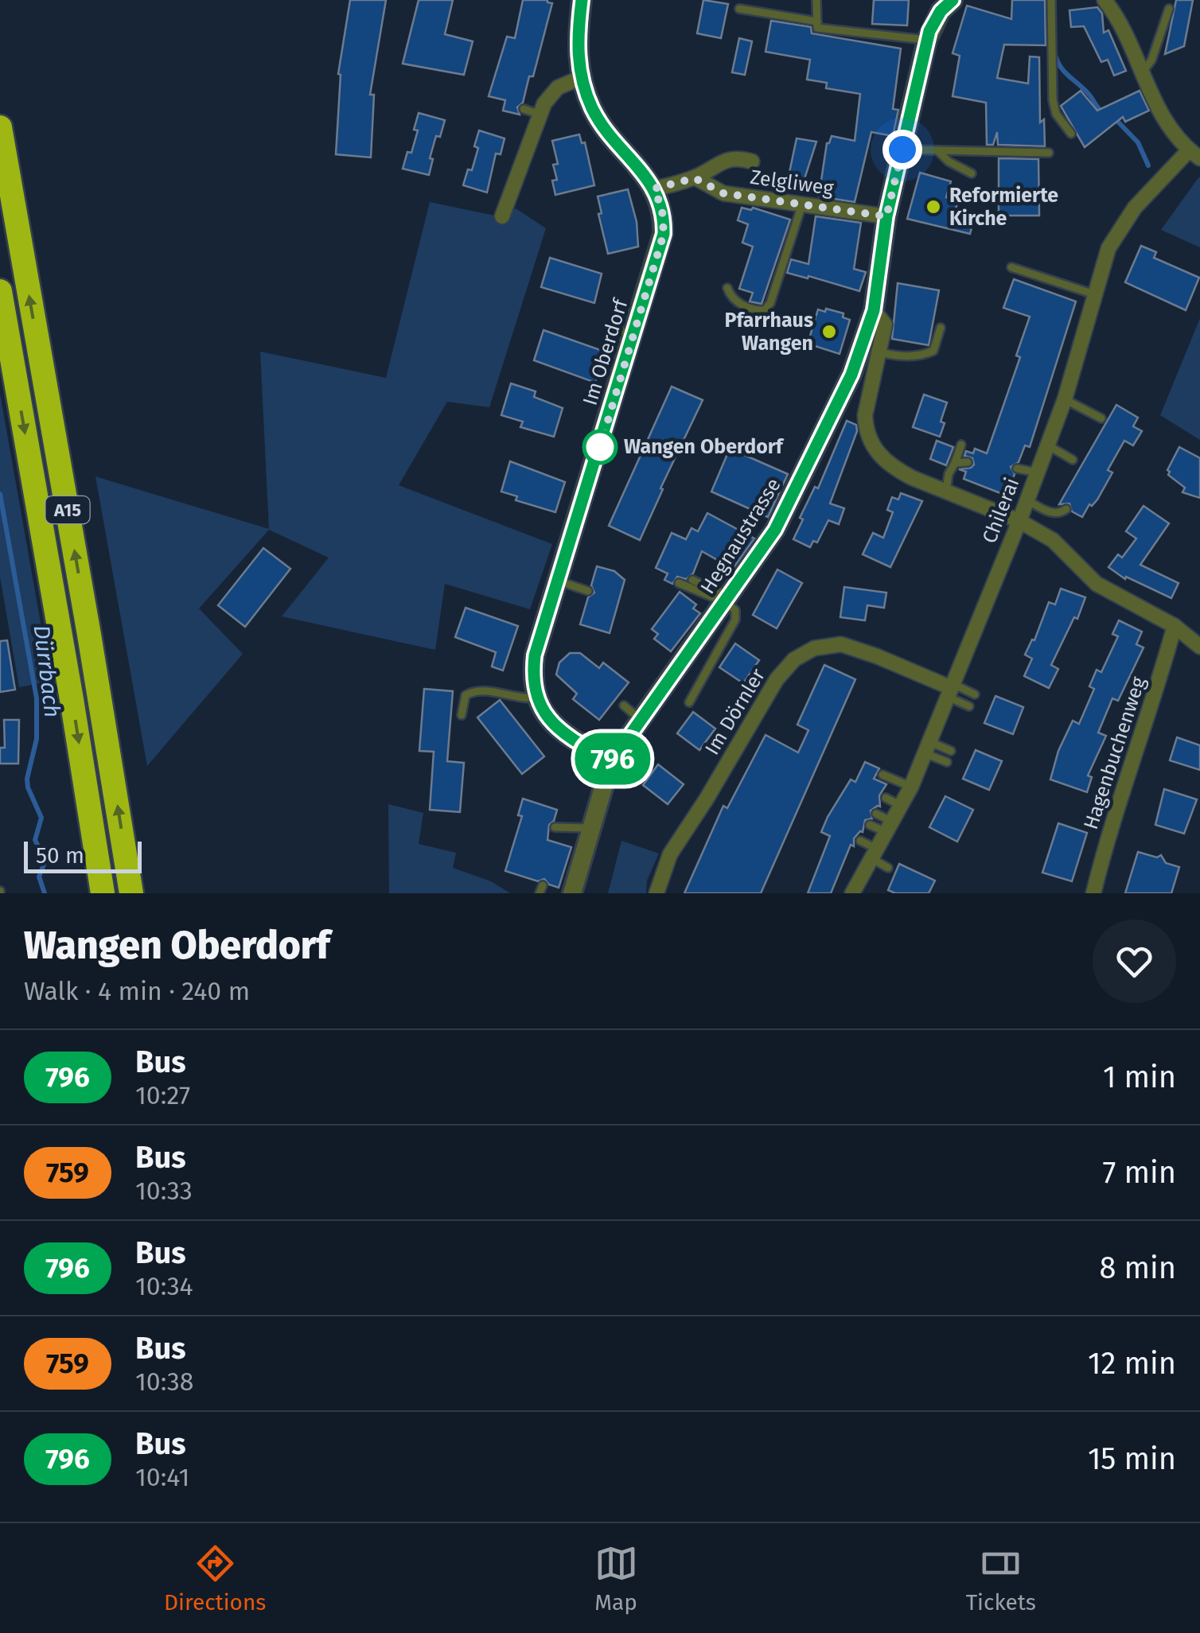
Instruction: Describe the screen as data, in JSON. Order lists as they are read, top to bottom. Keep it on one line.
{"streets":{"highway":["A15"],"street":["Zelgliweg","Im Oberdorf","Chilerai","Hegnaustrasse","Im Dörnler","Hagenbuchenweg"]},"crossings":[["Zelgliweg","Im Oberdorf"],["Zelgliweg","Hegnaustrasse"],["Chilerai","Im Dörnler"]],"water":["Dürrbach"],"places":["Reformierte Kirche","Pfarrhaus Wangen","Wangen Oberdorf"],"lines":["bus line 796"],"scale_bar":"50 m","page":{"on_map":"796","scale":"50 m","heading":["Wangen Oberdorf","Walk · 4 min · 240 m"],"list":[{"mark":"796","name":"Bus","note":"10:27","value":"1 min"},{"mark":"759","name":"Bus","note":"10:33","value":"7 min"},{"mark":"796","name":"Bus","note":"10:34","value":"8 min"},{"mark":"759","name":"Bus","note":"10:38","value":"12 min"},{"mark":"796","name":"Bus","note":"10:41","value":"15 min"}],"tabs":["Directions","Map","Tickets"]}}
